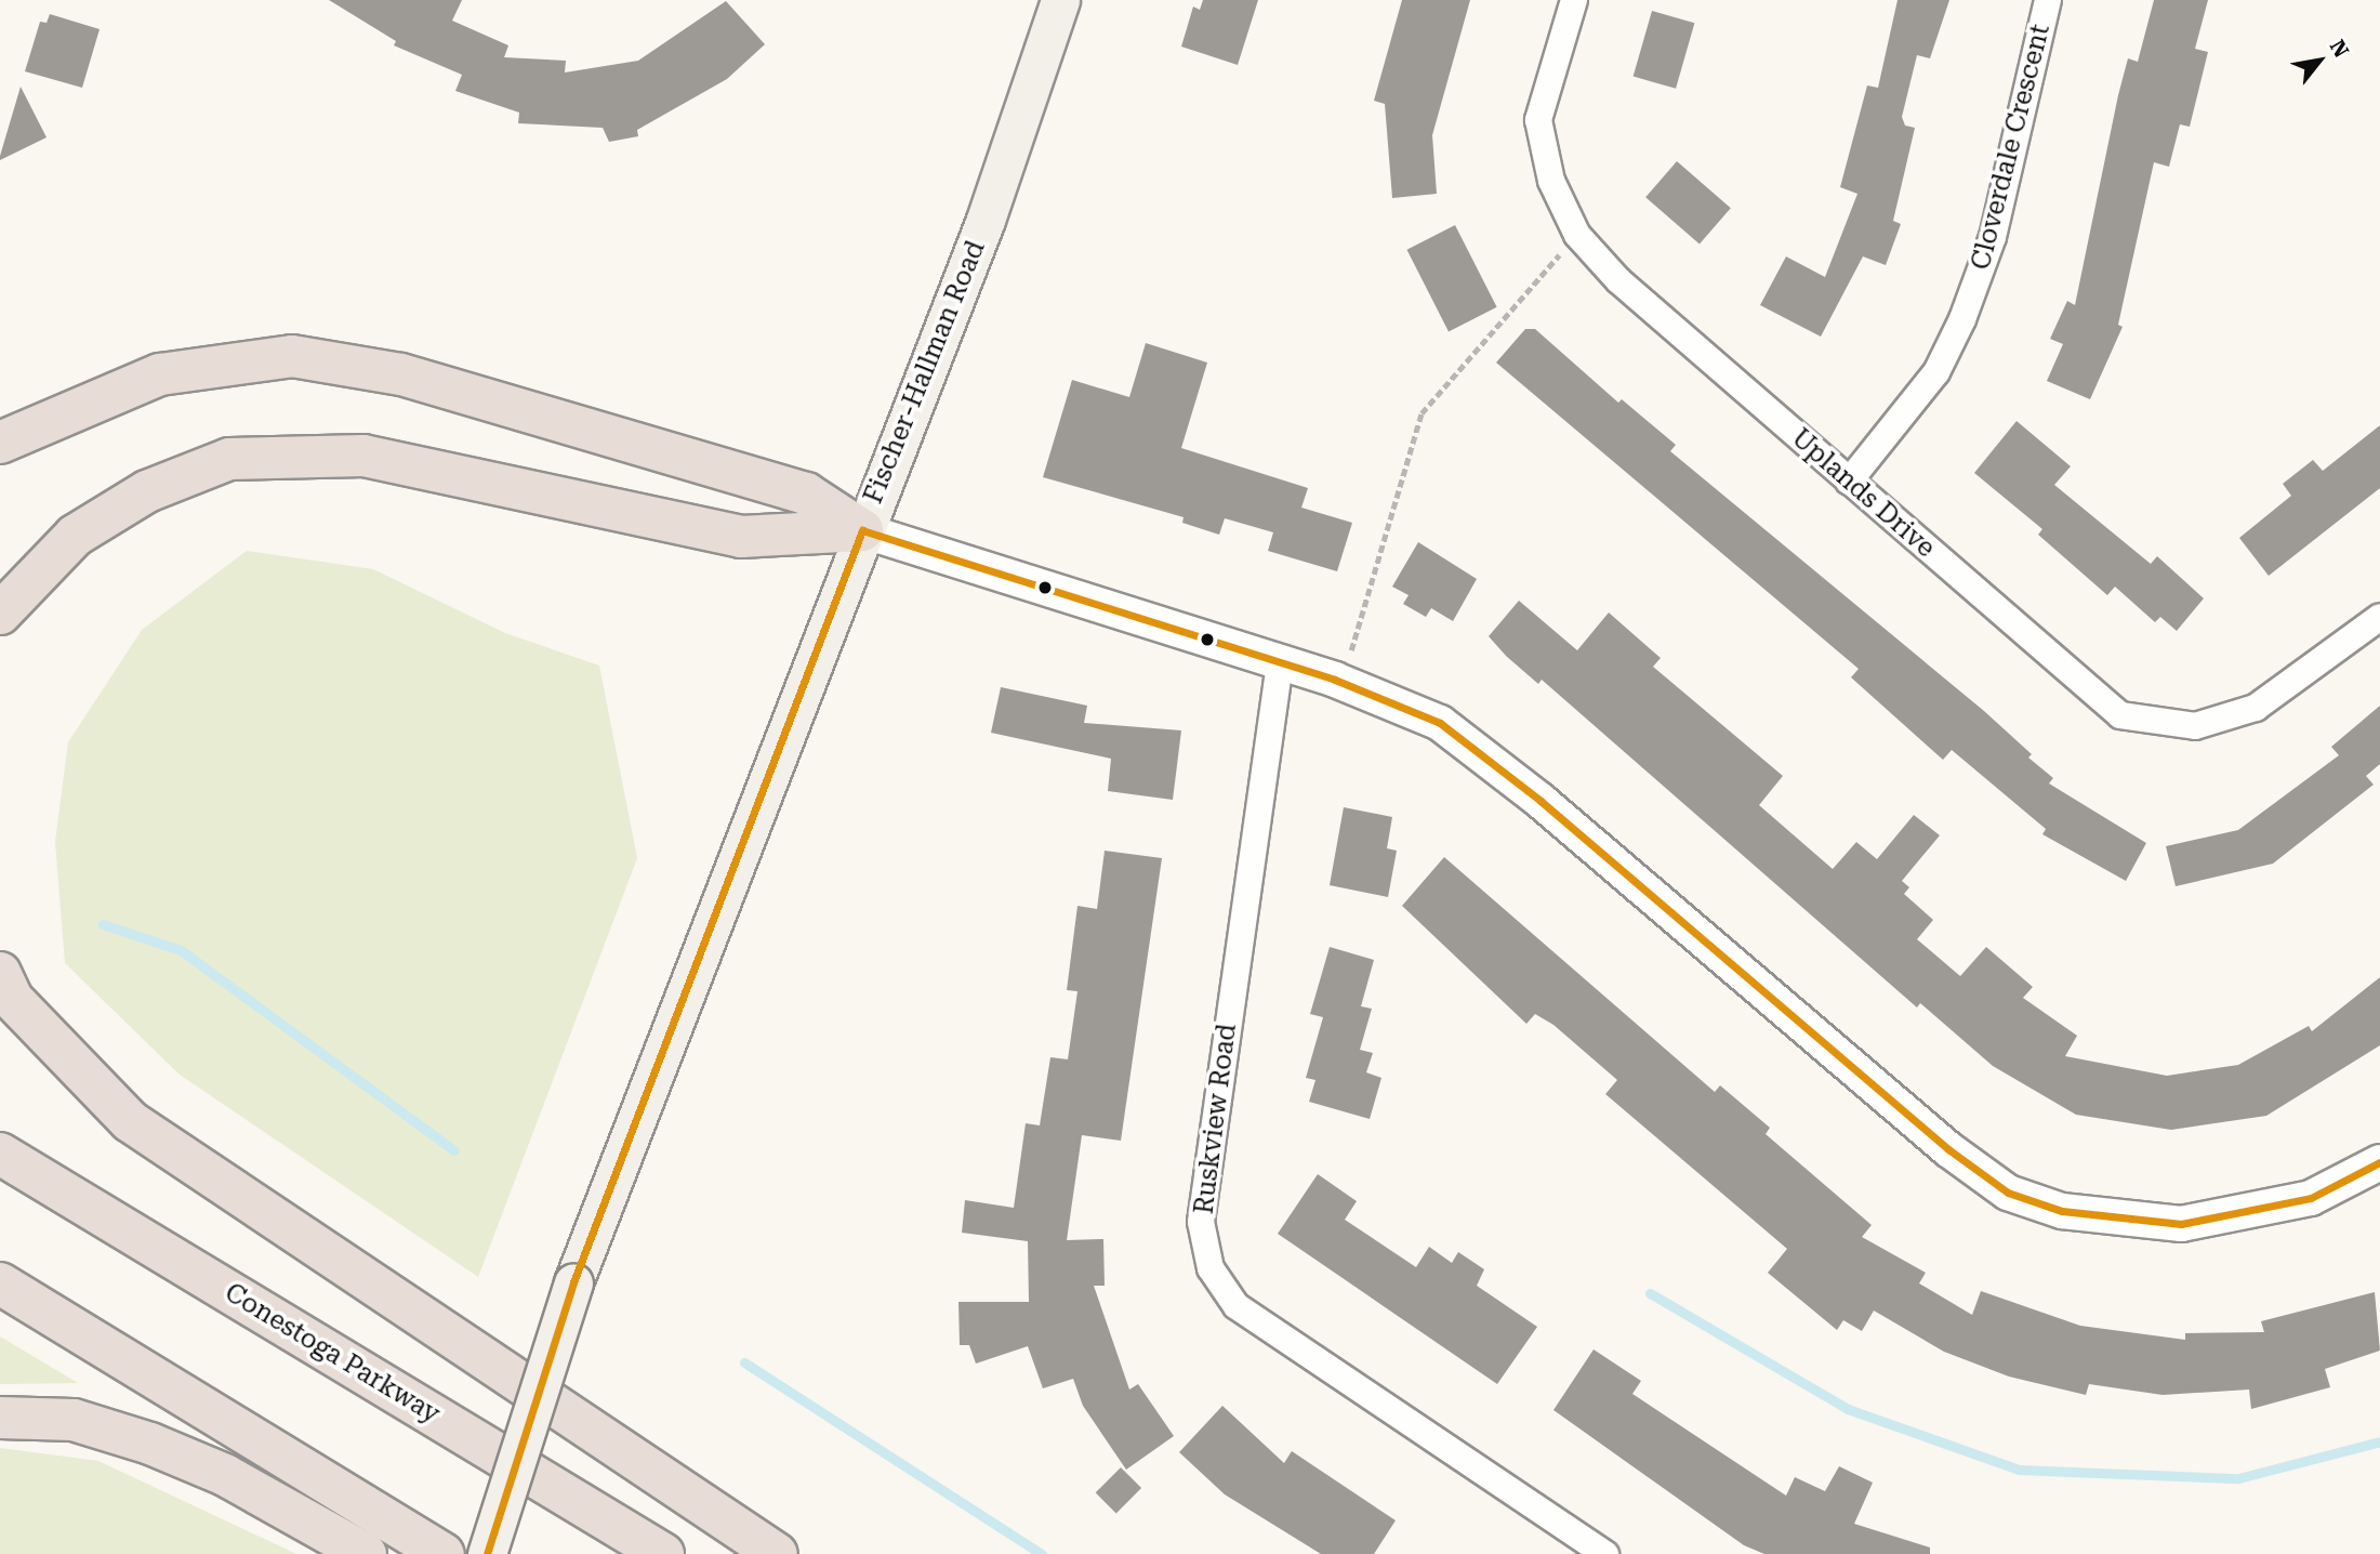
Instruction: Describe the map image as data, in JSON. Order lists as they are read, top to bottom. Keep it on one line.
{"streets":{"highway":["Conestoga Parkway"],"main road":["Fischer-Hallman Road"],"street":["Cloverdale Crescent","Uplands Drive","Ruskview Road"]},"crossings":[["Cloverdale Crescent","Uplands Drive"]],"north":"top right"}
